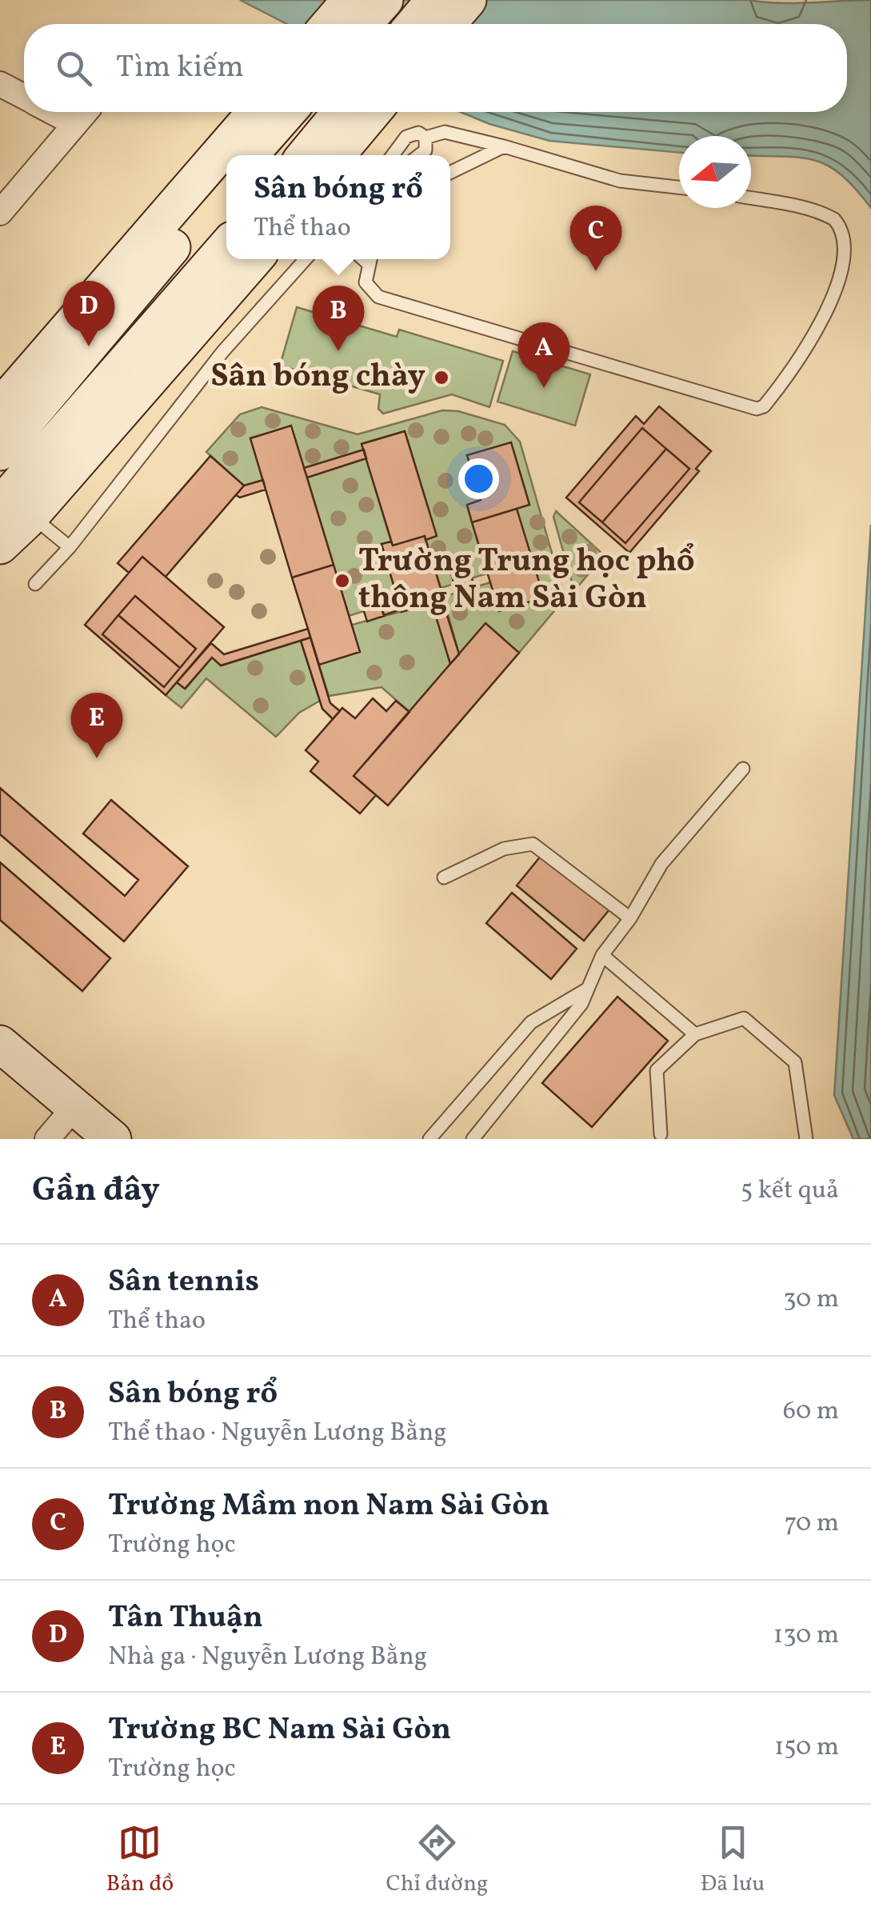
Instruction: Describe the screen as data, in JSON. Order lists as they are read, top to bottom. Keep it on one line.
{"places":["Sân bóng chày","Trường Trung học phổ thông Nam Sài Gòn"],"north":"left","page":{"search":"Tìm kiếm","popup":["Sân bóng rổ","Thể thao"],"pins":["C","D","B","A","E"],"heading":["Gần đây","5 kết quả"],"list":[{"mark":"A","name":"Sân tennis","note":"Thể thao","value":"30 m"},{"mark":"B","name":"Sân bóng rổ","note":"Thể thao · Nguyễn Lương Bằng","value":"60 m"},{"mark":"C","name":"Trường Mầm non Nam Sài Gòn","note":"Trường học","value":"70 m"},{"mark":"D","name":"Tân Thuận","note":"Nhà ga · Nguyễn Lương Bằng","value":"130 m"},{"mark":"E","name":"Trường BC Nam Sài Gòn","note":"Trường học","value":"150 m"}],"nav":["Bản đồ","Chỉ đường","Đã lưu"]}}
